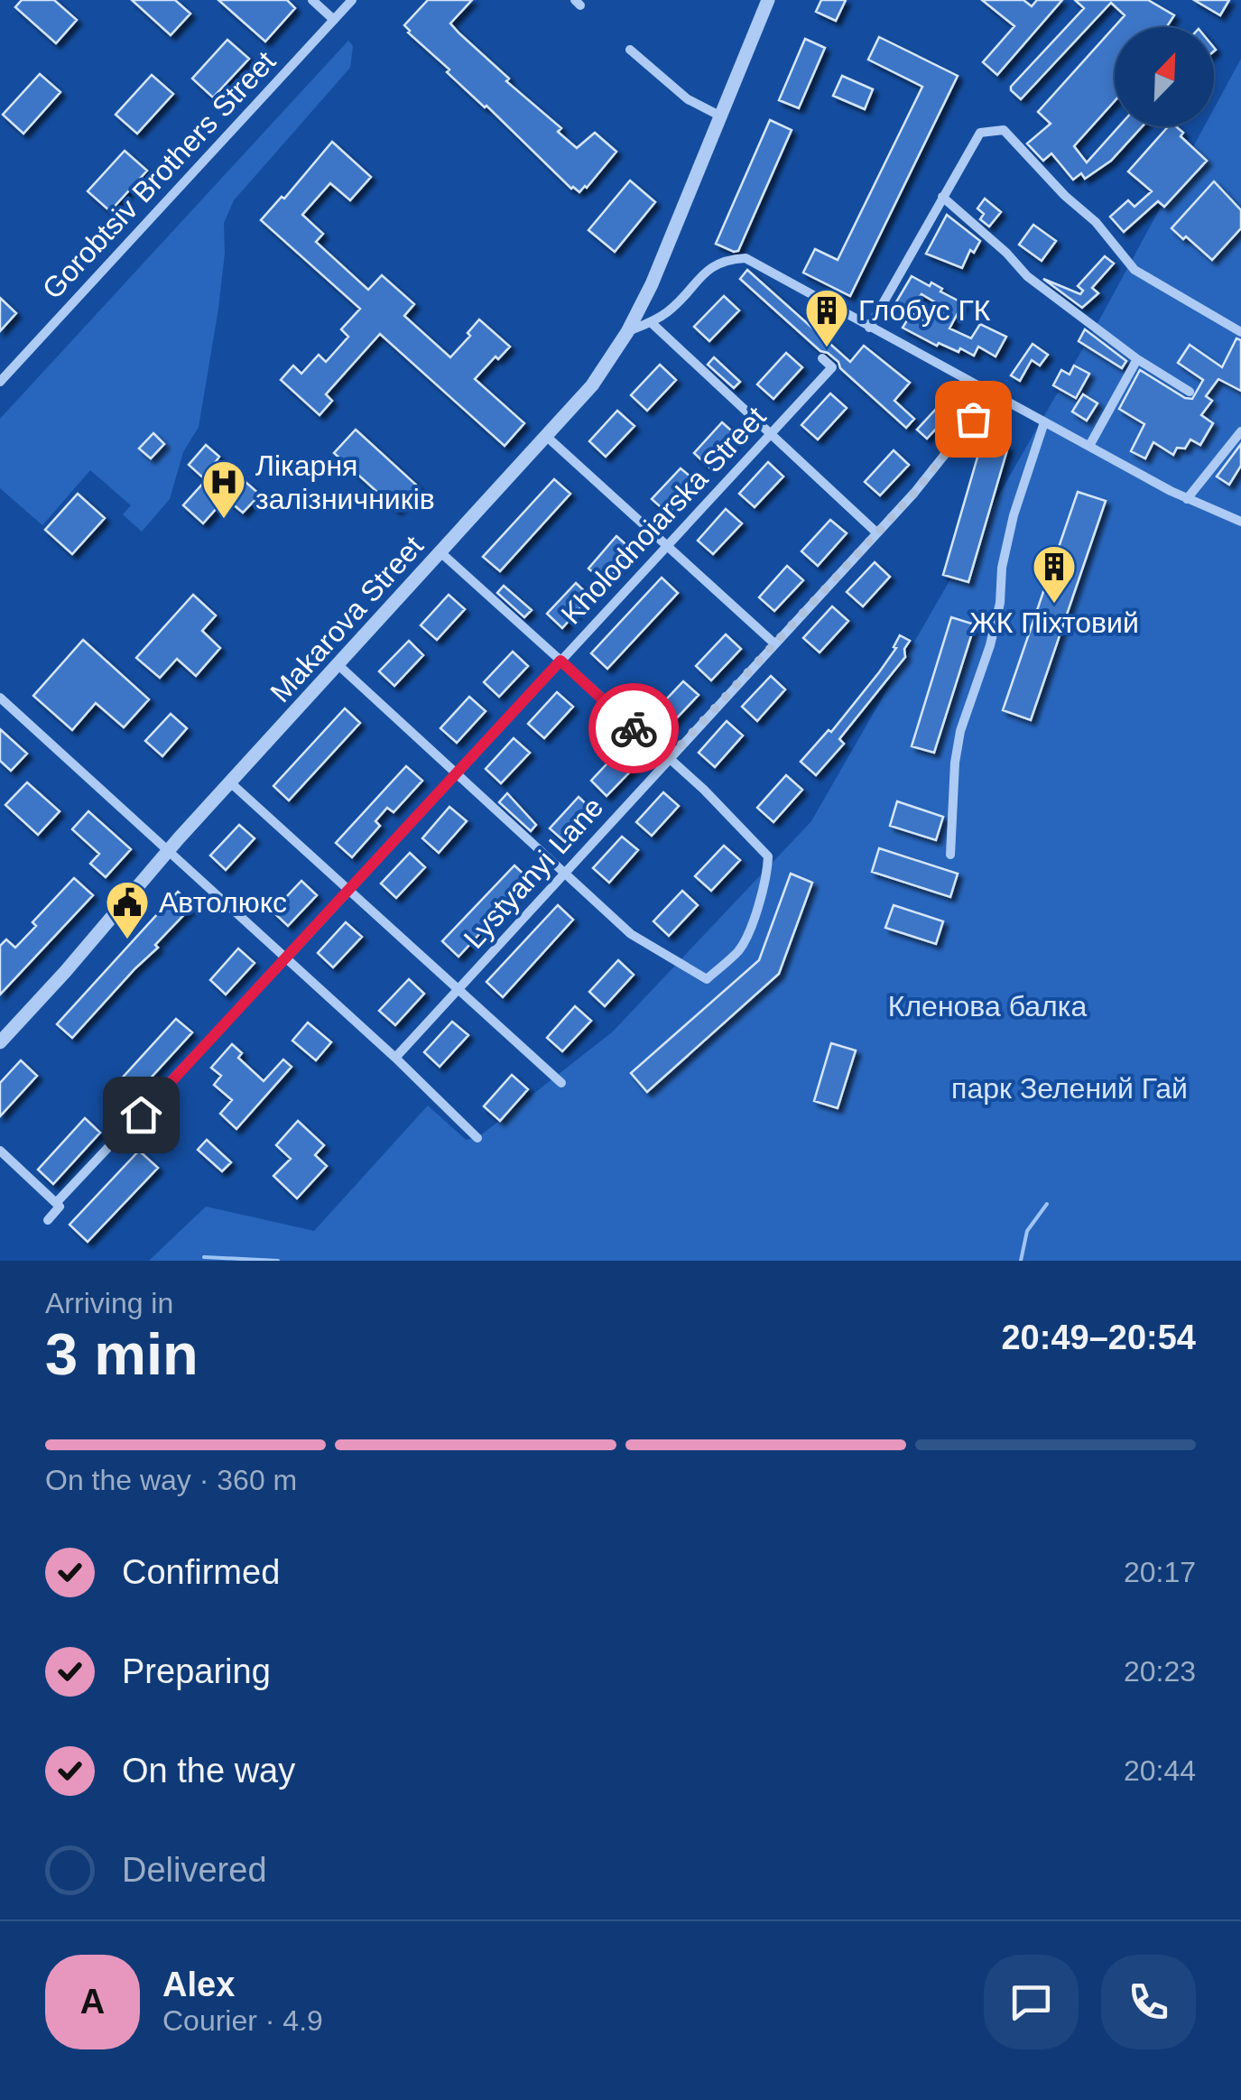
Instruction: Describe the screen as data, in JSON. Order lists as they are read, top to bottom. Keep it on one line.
{"streets":{"street":["Gorobtsiv Brothers Street","Kholodnoiarska Street","Makarova Street","Lystyanyi Lane"]},"parks":["Кленова балка","парк Зелений Гай"],"places":{"building":["Глобус ГК","ЖК Піхтовий"],"hospital":["Лікарня залізничників"],"public building":["Автолюкс"]},"north":"top right","page":{"heading":["3 min","Arriving in","20:49–20:54"],"panel":["Alex","Courier · 4.9"],"bar":"On the way · 360 m","list":[["Confirmed","20:17"],["Preparing","20:23"],["On the way","20:44"],"Delivered"],"round":"A"}}
